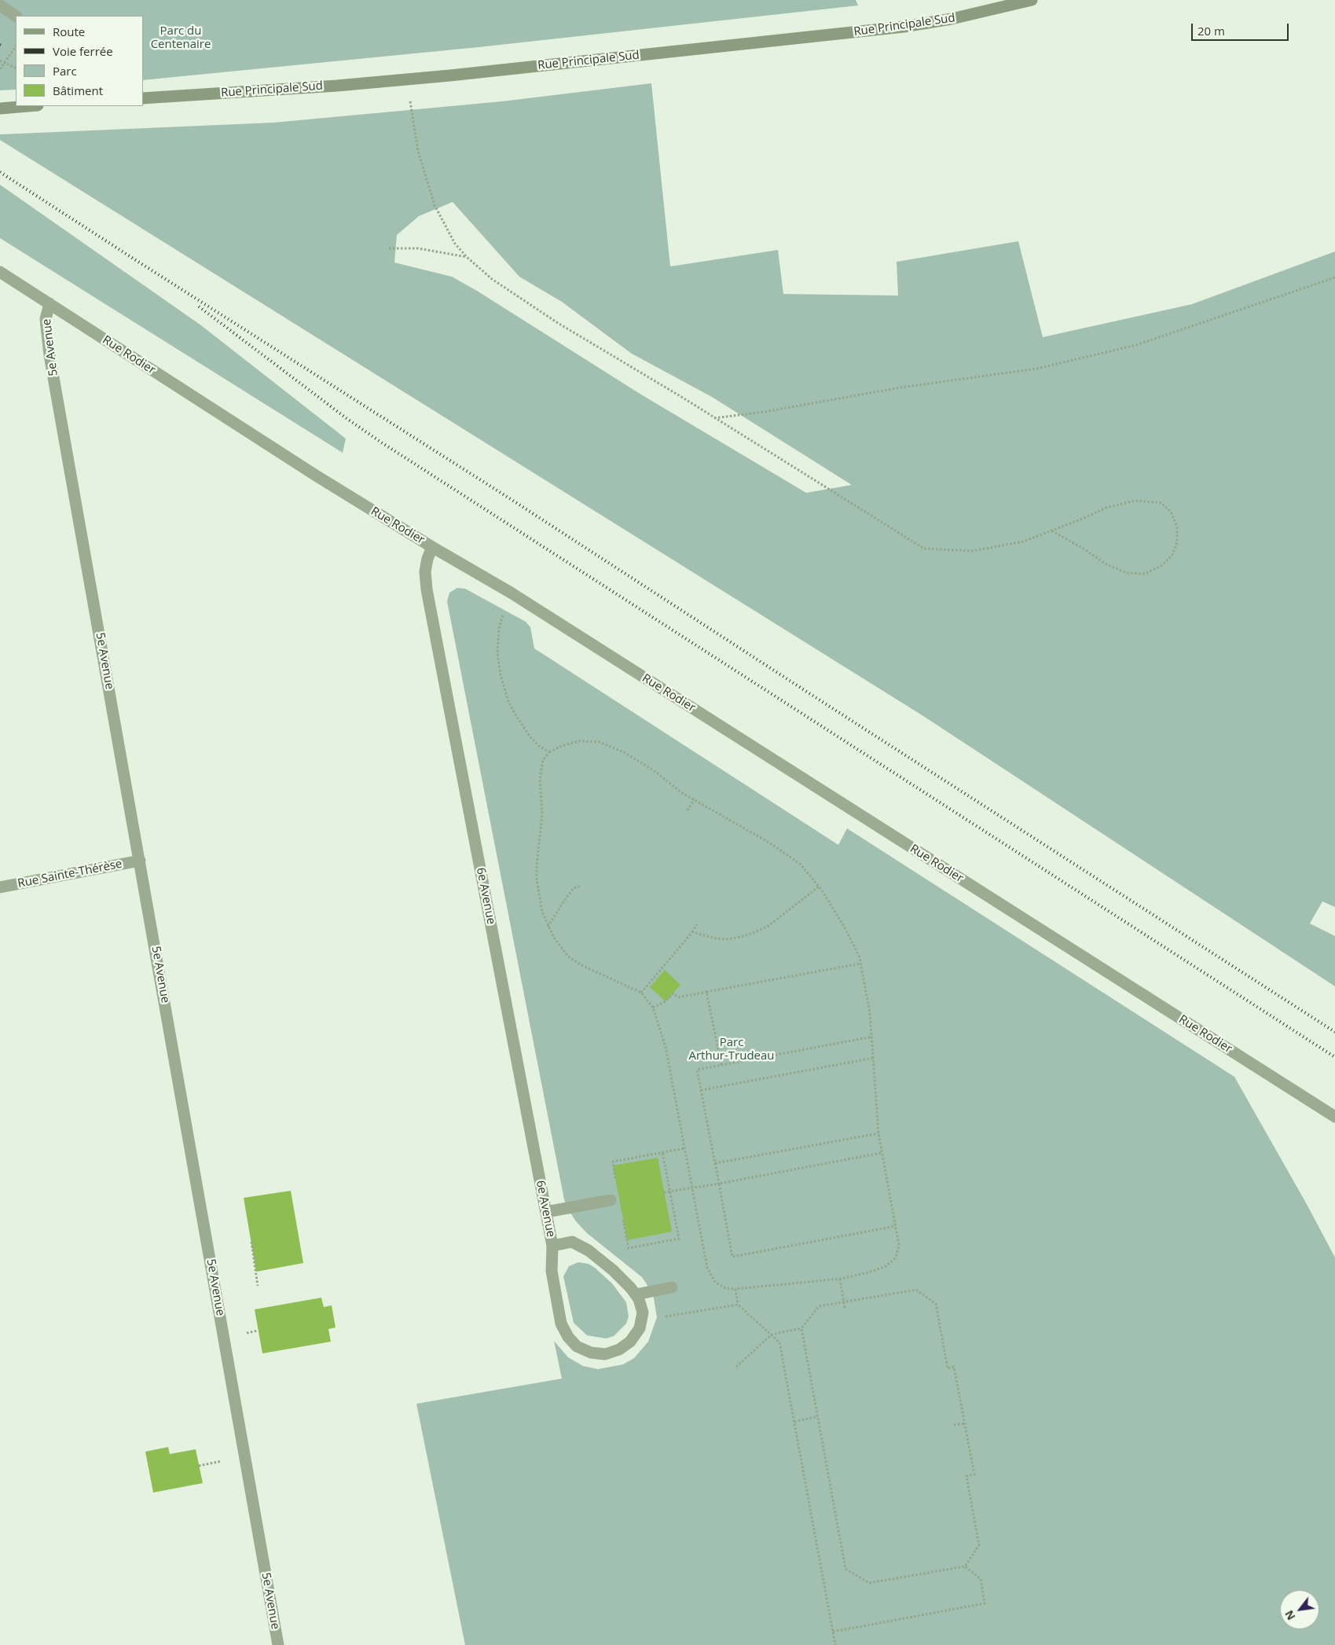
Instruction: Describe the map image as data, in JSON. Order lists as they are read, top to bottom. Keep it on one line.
{"streets":{"street":["Rue Principale Sud","5e Avenue","Rue Rodier","Rue Sainte-Thérèse","6e Avenue"]},"crossings":[["5e Avenue","Rue Rodier"],["5e Avenue","Rue Sainte-Thérèse"],["Rue Rodier","6e Avenue"]],"parks":["Parc du Centenaire","Parc Arthur-Trudeau"],"legend":["Route","Voie ferrée","Parc","Bâtiment"],"scale_bar":"20 m","north":"bottom left"}
